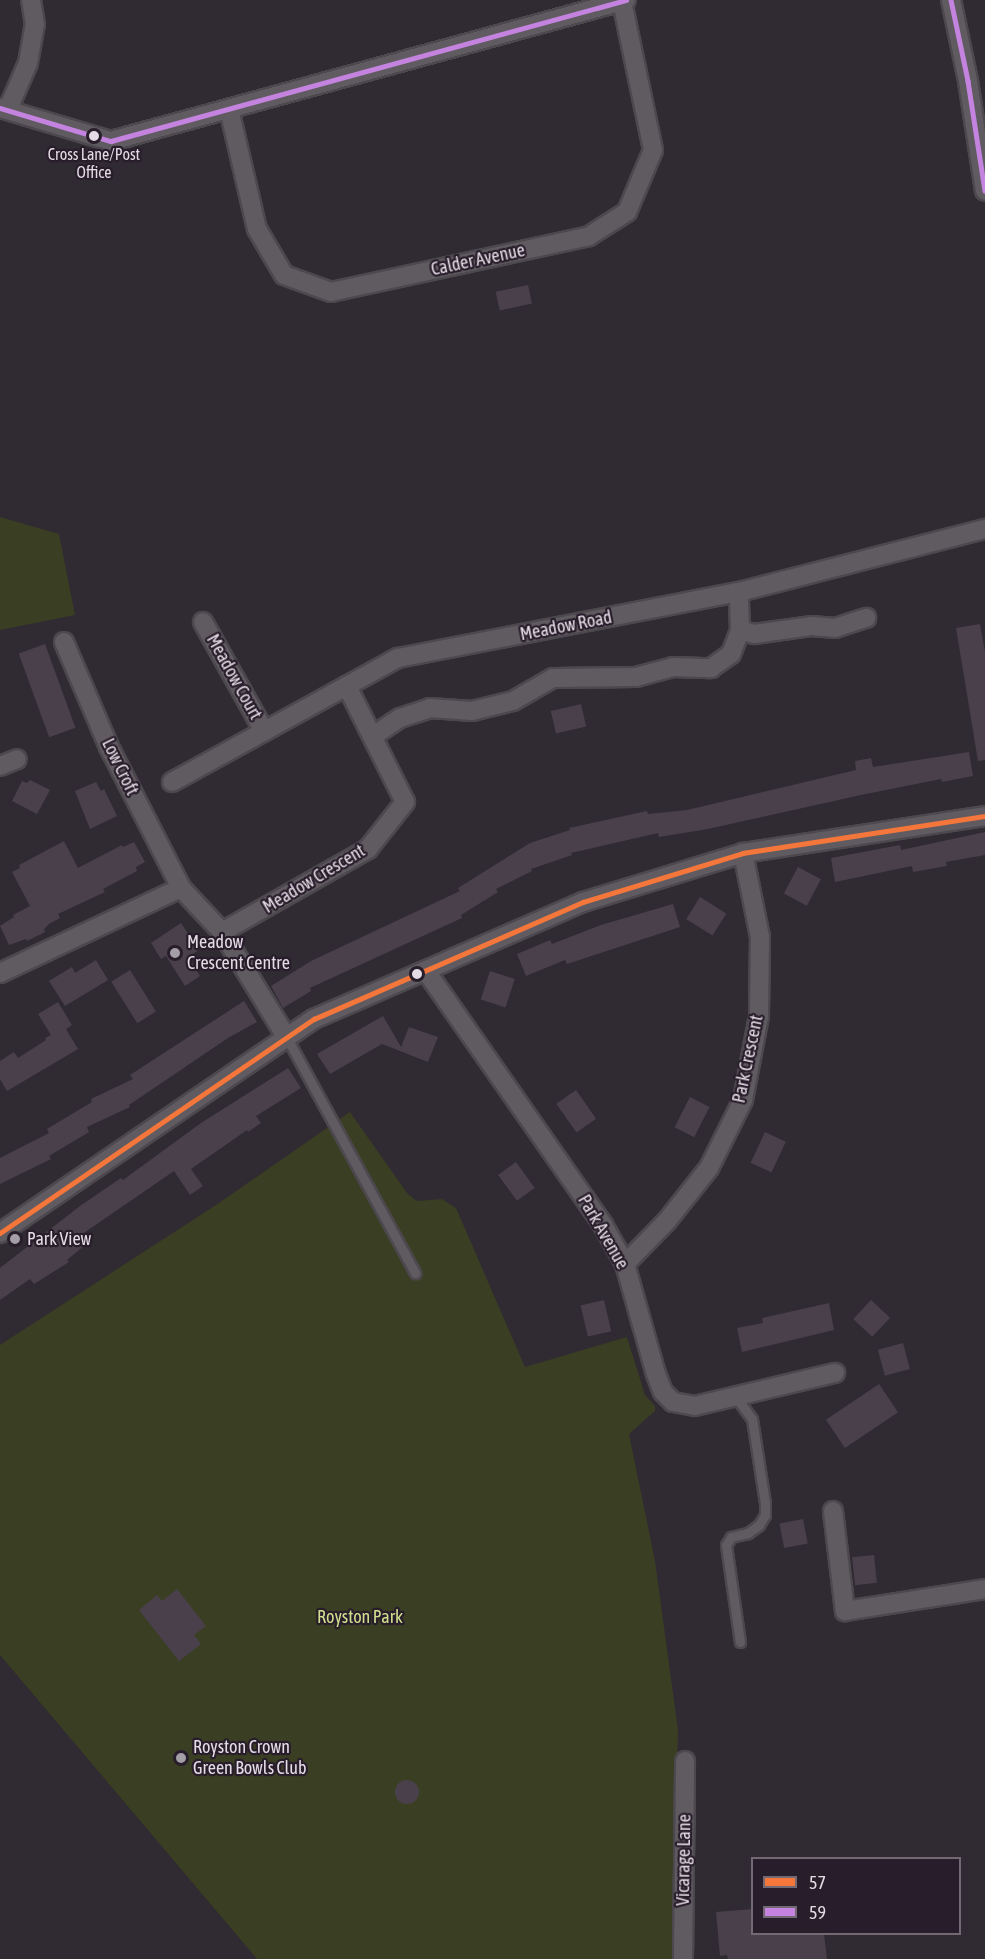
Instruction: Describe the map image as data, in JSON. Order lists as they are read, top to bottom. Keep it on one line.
{"streets":{"street":["Calder Avenue","Meadow Road","Meadow Court","Low Croft","Meadow Crescent","Park Crescent","Park Avenue","Vicarage Lane"]},"crossings":[["Meadow Road","Meadow Court"],["Meadow Road","Meadow Crescent"],["Park Crescent","Park Avenue"]],"parks":["Royston Park"],"places":["Cross Lane/Post Office","Meadow Crescent Centre","Park View","Royston Crown Green Bowls Club"],"lines":["transit line 59","transit line 57"],"legend":["57","59"]}
